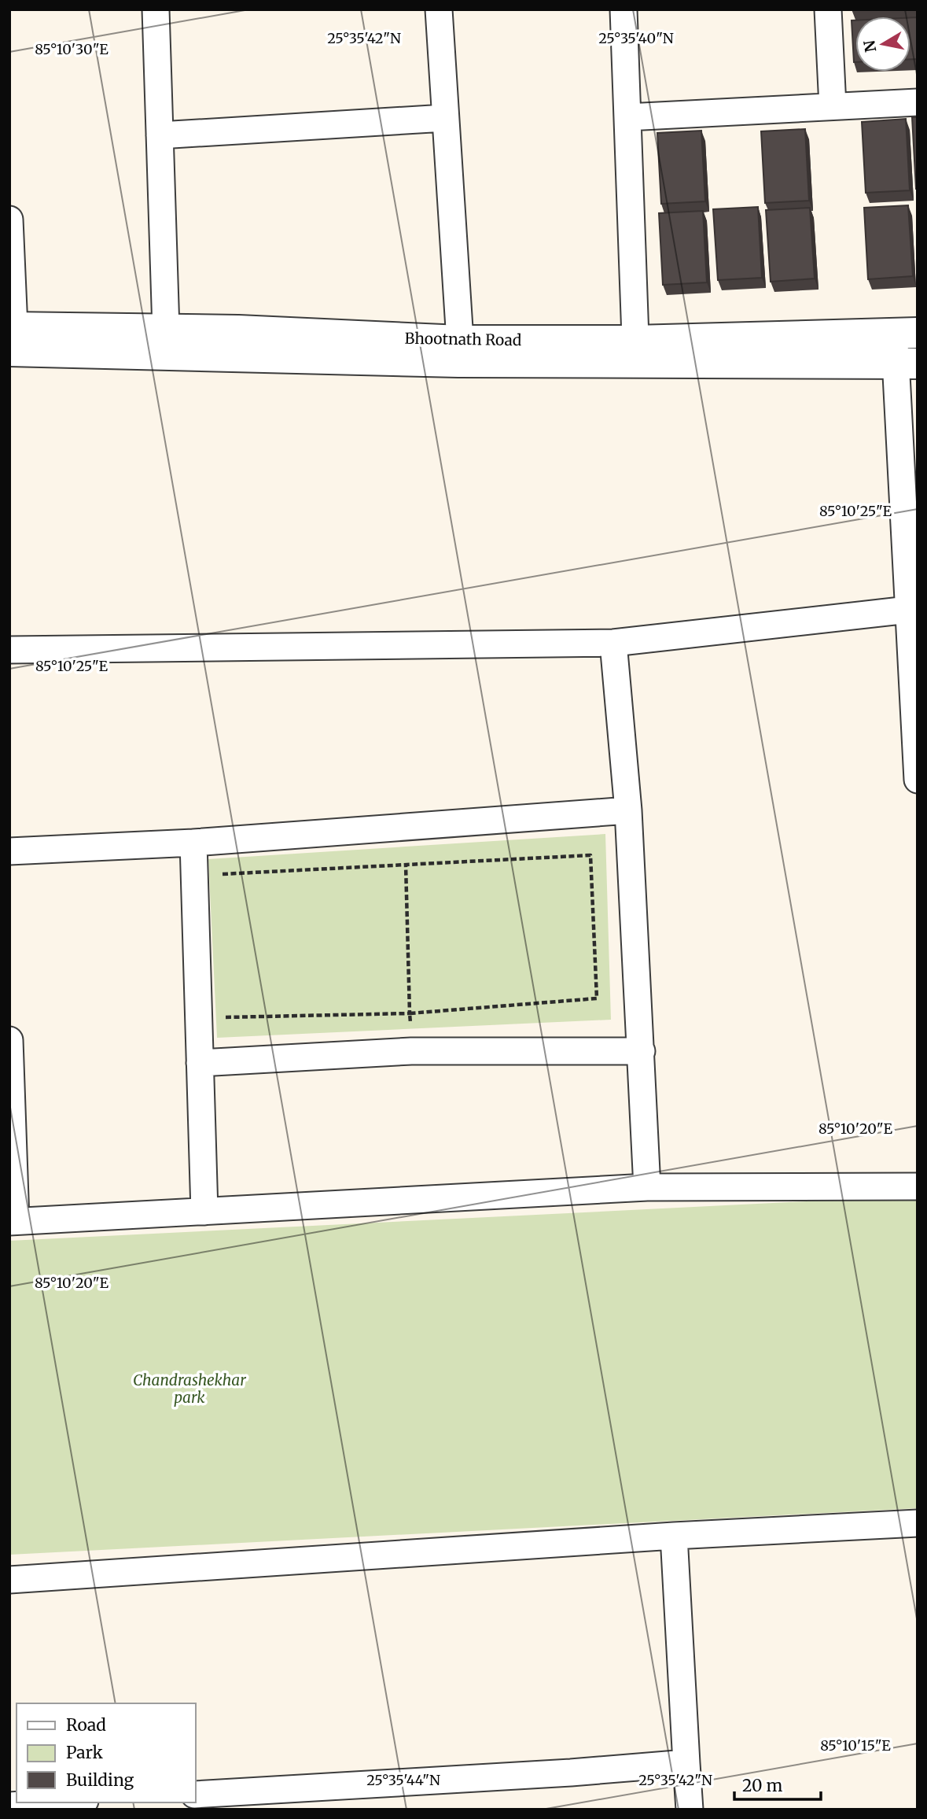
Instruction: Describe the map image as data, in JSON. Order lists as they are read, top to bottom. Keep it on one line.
{"streets":{"street":["Bhootnath Road"]},"parks":["Chandrashekhar park"],"legend":["Road","Park","Building"],"scale_bar":"20 m","north":"left","coordinates":["25°35'42\"N","25°35'40\"N","85°10'30\"E","85°10'25\"E","85°10'20\"E","85°10'15\"E","25°35'44\"N"]}
